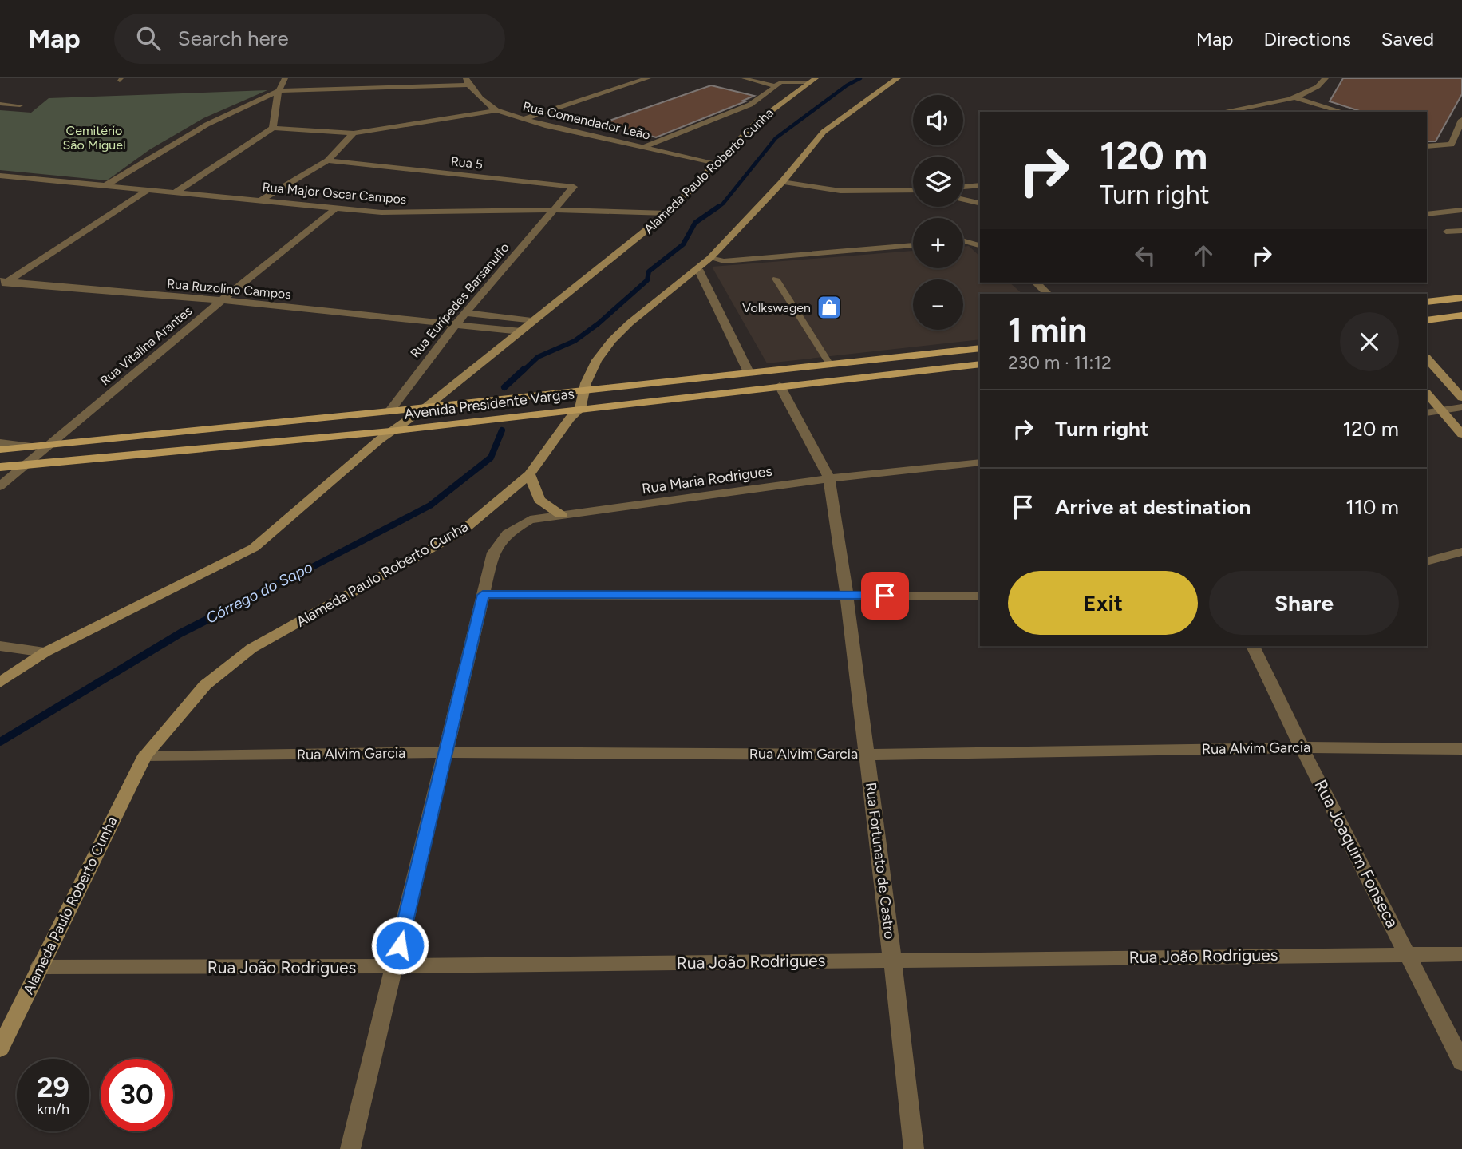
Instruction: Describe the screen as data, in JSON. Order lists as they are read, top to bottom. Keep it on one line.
{"streets":{"main road":["Avenida Presidente Vargas"],"street":["Rua Comendador Leão","Rua 5","Alameda Paulo Roberto Cunha","Rua Major Oscar Campos","Rua Ruzolino Campos","Rua Eurípedes Barsanulfo","Rua Vitalina Arantes","Rua Maria Rodrigues","Rua Alvim Garcia","Rua Joaquim Fonseca","Rua Fortunato de Castro","Rua João Rodrigues"]},"crossings":[["Rua Comendador Leão","Alameda Paulo Roberto Cunha"],["Rua 5","Rua Major Oscar Campos"],["Rua 5","Rua Eurípedes Barsanulfo"],["Alameda Paulo Roberto Cunha","Rua Major Oscar Campos"],["Alameda Paulo Roberto Cunha","Rua Ruzolino Campos"],["Alameda Paulo Roberto Cunha","Avenida Presidente Vargas"],["Alameda Paulo Roberto Cunha","Rua Alvim Garcia"],["Alameda Paulo Roberto Cunha","Rua João Rodrigues"],["Rua Major Oscar Campos","Rua Eurípedes Barsanulfo"],["Rua Major Oscar Campos","Rua Vitalina Arantes"],["Rua Ruzolino Campos","Rua Eurípedes Barsanulfo"],["Rua Ruzolino Campos","Rua Vitalina Arantes"],["Rua Eurípedes Barsanulfo","Avenida Presidente Vargas"],["Rua Vitalina Arantes","Avenida Presidente Vargas"],["Avenida Presidente Vargas","Rua Fortunato de Castro"],["Rua Maria Rodrigues","Rua Alvim Garcia"],["Rua Maria Rodrigues","Rua Fortunato de Castro"],["Rua Maria Rodrigues","Rua João Rodrigues"],["Rua Alvim Garcia","Rua Joaquim Fonseca"],["Rua Alvim Garcia","Rua Fortunato de Castro"],["Rua Joaquim Fonseca","Rua João Rodrigues"],["Rua Fortunato de Castro","Rua João Rodrigues"]],"water":["Córrego do Sapo"],"parks":["Cemitério São Miguel"],"places":{"shop":["Volkswagen"]},"page":{"header":"Map","search":"Search here","nav":["Map","Directions","Saved"],"map_buttons":["+","−"],"turn":["120 m","Turn right"],"heading":["1 min","230 m · 11:12"],"list":[{"name":"Turn right","value":"120 m"},{"name":"Arrive at destination","value":"110 m"}],"buttons":["Exit","Share"],"speed":"29 km/h","limit":"30"}}
